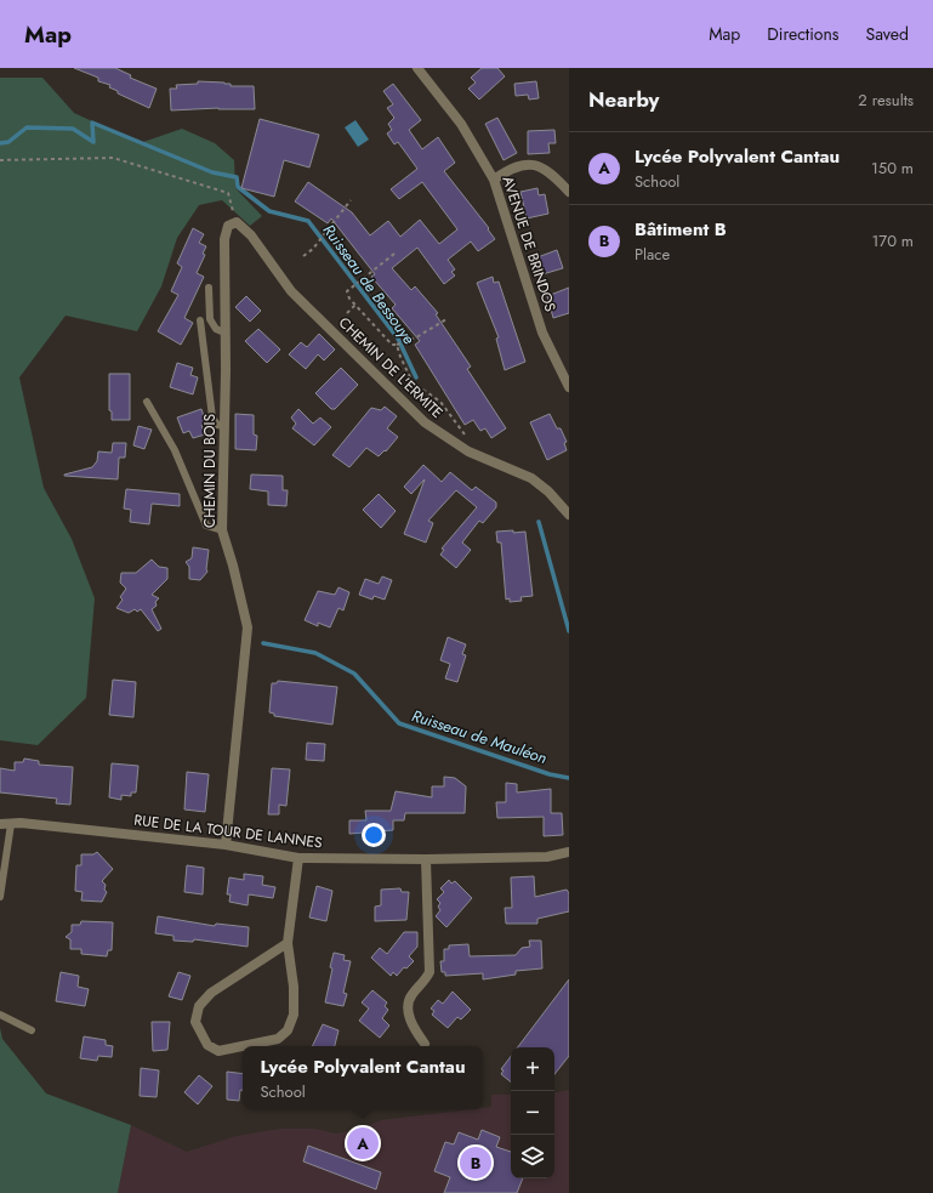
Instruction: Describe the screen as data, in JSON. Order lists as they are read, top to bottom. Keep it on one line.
{"streets":{"street":["AVENUE DE BRINDOS","CHEMIN DE L'ERMITE","CHEMIN DU BOIS","RUE DE LA TOUR DE LANNES"]},"crossings":[["CHEMIN DE L'ERMITE","CHEMIN DU BOIS"],["CHEMIN DU BOIS","RUE DE LA TOUR DE LANNES"]],"water":["Ruisseau de Bessouye","Ruisseau de Mauléon"],"page":{"header":"Map","nav":["Map","Directions","Saved"],"heading":["Nearby","2 results"],"list":[{"mark":"A","name":"Lycée Polyvalent Cantau","note":"School","value":"150 m"},{"mark":"B","name":"Bâtiment B","note":"Place","value":"170 m"}],"popup":["Lycée Polyvalent Cantau","School"],"map_buttons":["+","−"],"pins":["A","B"]}}
